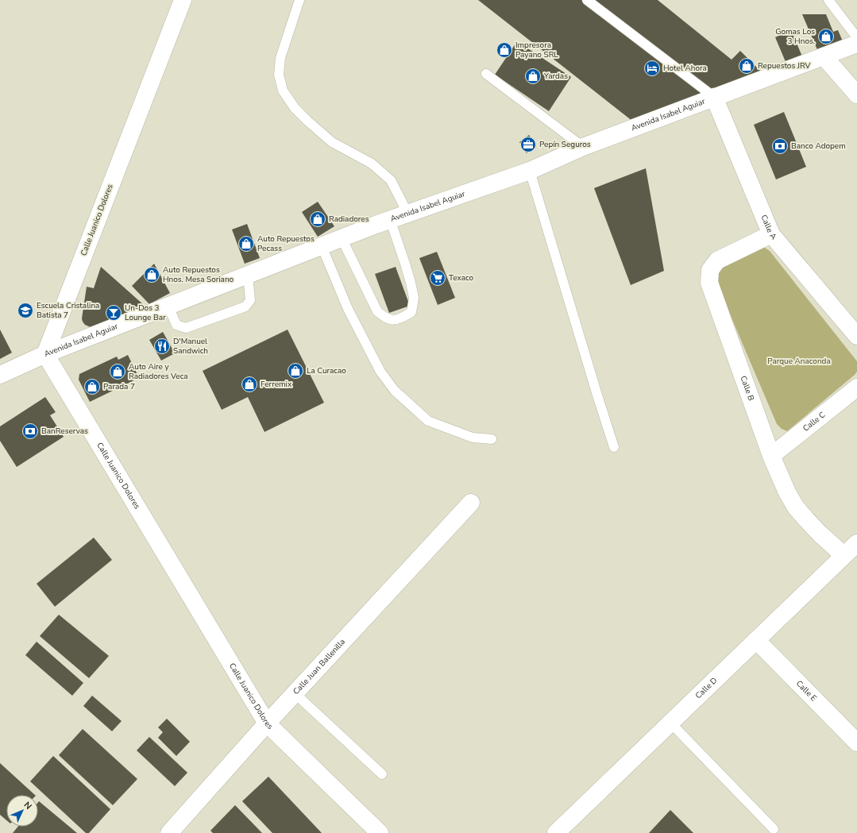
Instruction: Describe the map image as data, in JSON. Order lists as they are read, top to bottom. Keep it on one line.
{"streets":{"street":["Avenida Isabel Aguiar","Calle Juanico Dolores","Calle A","Calle B","Calle C","Calle Juan Ballenilla","Calle D","Calle E"]},"crossings":[["Avenida Isabel Aguiar","Calle Juanico Dolores"],["Avenida Isabel Aguiar","Calle A"],["Calle Juanico Dolores","Calle Juan Ballenilla"],["Calle A","Calle B"],["Calle B","Calle C"],["Calle B","Calle D"],["Calle D","Calle E"]],"parks":["Parque Anaconda"],"places":{"shop":["Gomas Los 3 Hnos.","Impresora Payano SRL","Repuestos JRV","Yardas","Radiadores","Auto Repuestos Pecass","Auto Repuestos Hnos. Mesa Soriano","La Curacao","Auto Aire y Radiadores Veca","Ferremix","Parada 7"],"hotel":["Hotel Ahora"],"office":["Pepín Seguros"],"bank":["Banco Adopem","BanReservas"],"supermarket":["Texaco"],"school or university":["Escuela Cristalina Batista 7"],"bar":["Un-Dos 3 Lounge Bar"],"restaurant":["D'Manuel Sandwich"]},"north":"top right"}
